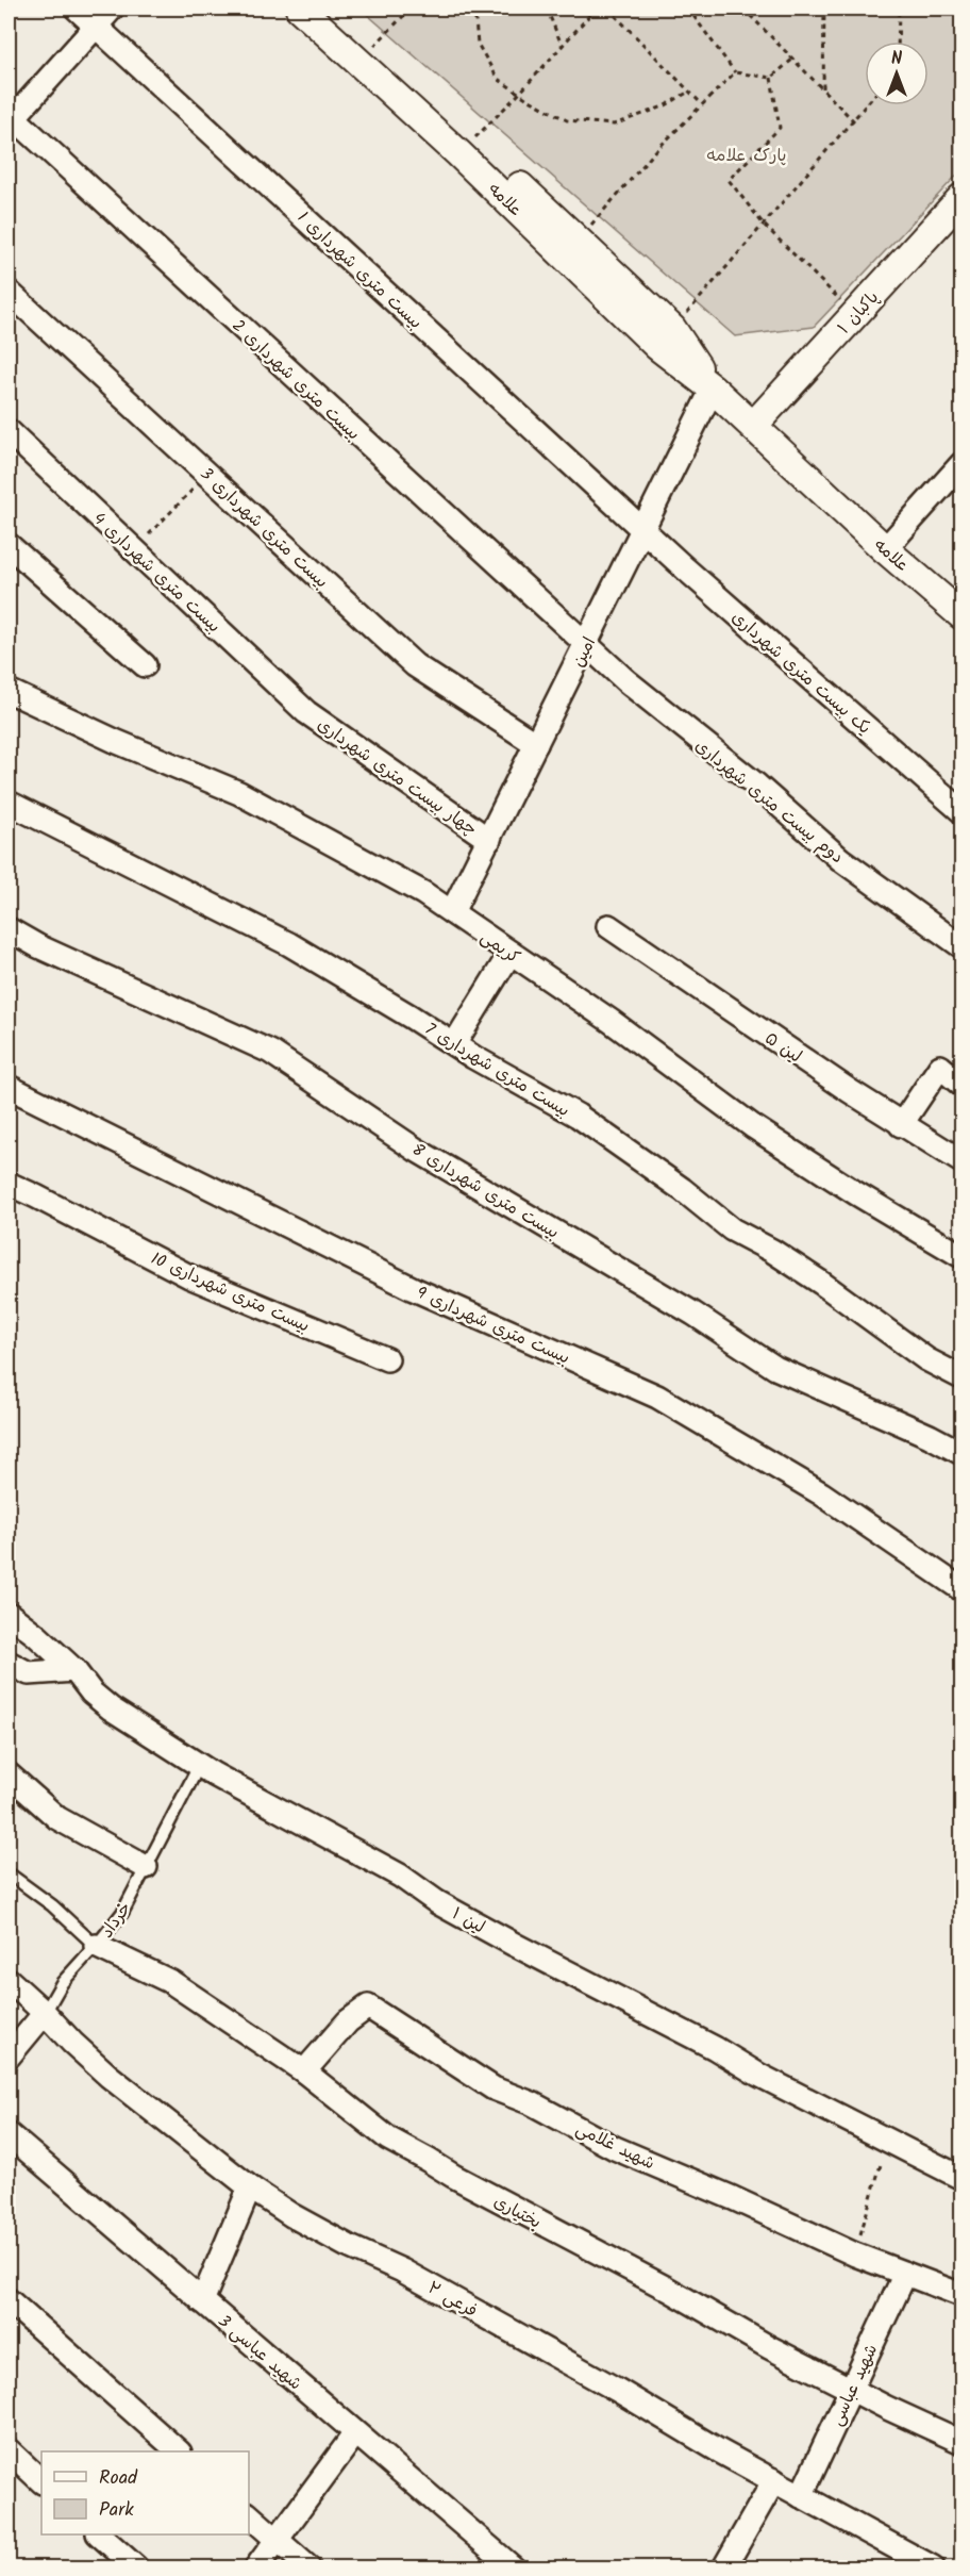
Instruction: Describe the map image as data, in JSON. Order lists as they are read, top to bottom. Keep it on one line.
{"streets":{"street":["علامه","بیست متری شهرداری 1","پاکبان ۱","بیست متری شهرداری 2","بیست متری شهرداری 3","بیست متری شهرداری 4","امین","یک بیست متری شهرداری","چهار بیست متری شهرداری","دوم بیست متری شهرداری","کریمی","لین ۵","بیست متری شهرداری 7","بیست متری شهرداری 8","بیست متری شهرداری 10","بیست متری شهرداری 9","خرداد","لین ۱","شهید غلامی","بختیاری","۲ فرعی","شهید عباسی 3","شهید عباسی"]},"crossings":[["علامه","پاکبان ۱"],["علامه","امین"],["بیست متری شهرداری 1","امین"],["بیست متری شهرداری 1","یک بیست متری شهرداری"],["بیست متری شهرداری 2","امین"],["بیست متری شهرداری 2","دوم بیست متری شهرداری"],["بیست متری شهرداری 3","امین"],["بیست متری شهرداری 4","چهار بیست متری شهرداری"],["امین","یک بیست متری شهرداری"],["امین","چهار بیست متری شهرداری"],["امین","دوم بیست متری شهرداری"],["امین","کریمی"],["خرداد","لین ۱"],["خرداد","بختیاری"],["خرداد","۲ فرعی"],["شهید غلامی","بختیاری"],["شهید غلامی","شهید عباسی"],["بختیاری","شهید عباسی"],["۲ فرعی","شهید عباسی"]],"parks":["پارک علامه"],"legend":["Road","Park"],"north":"top"}
